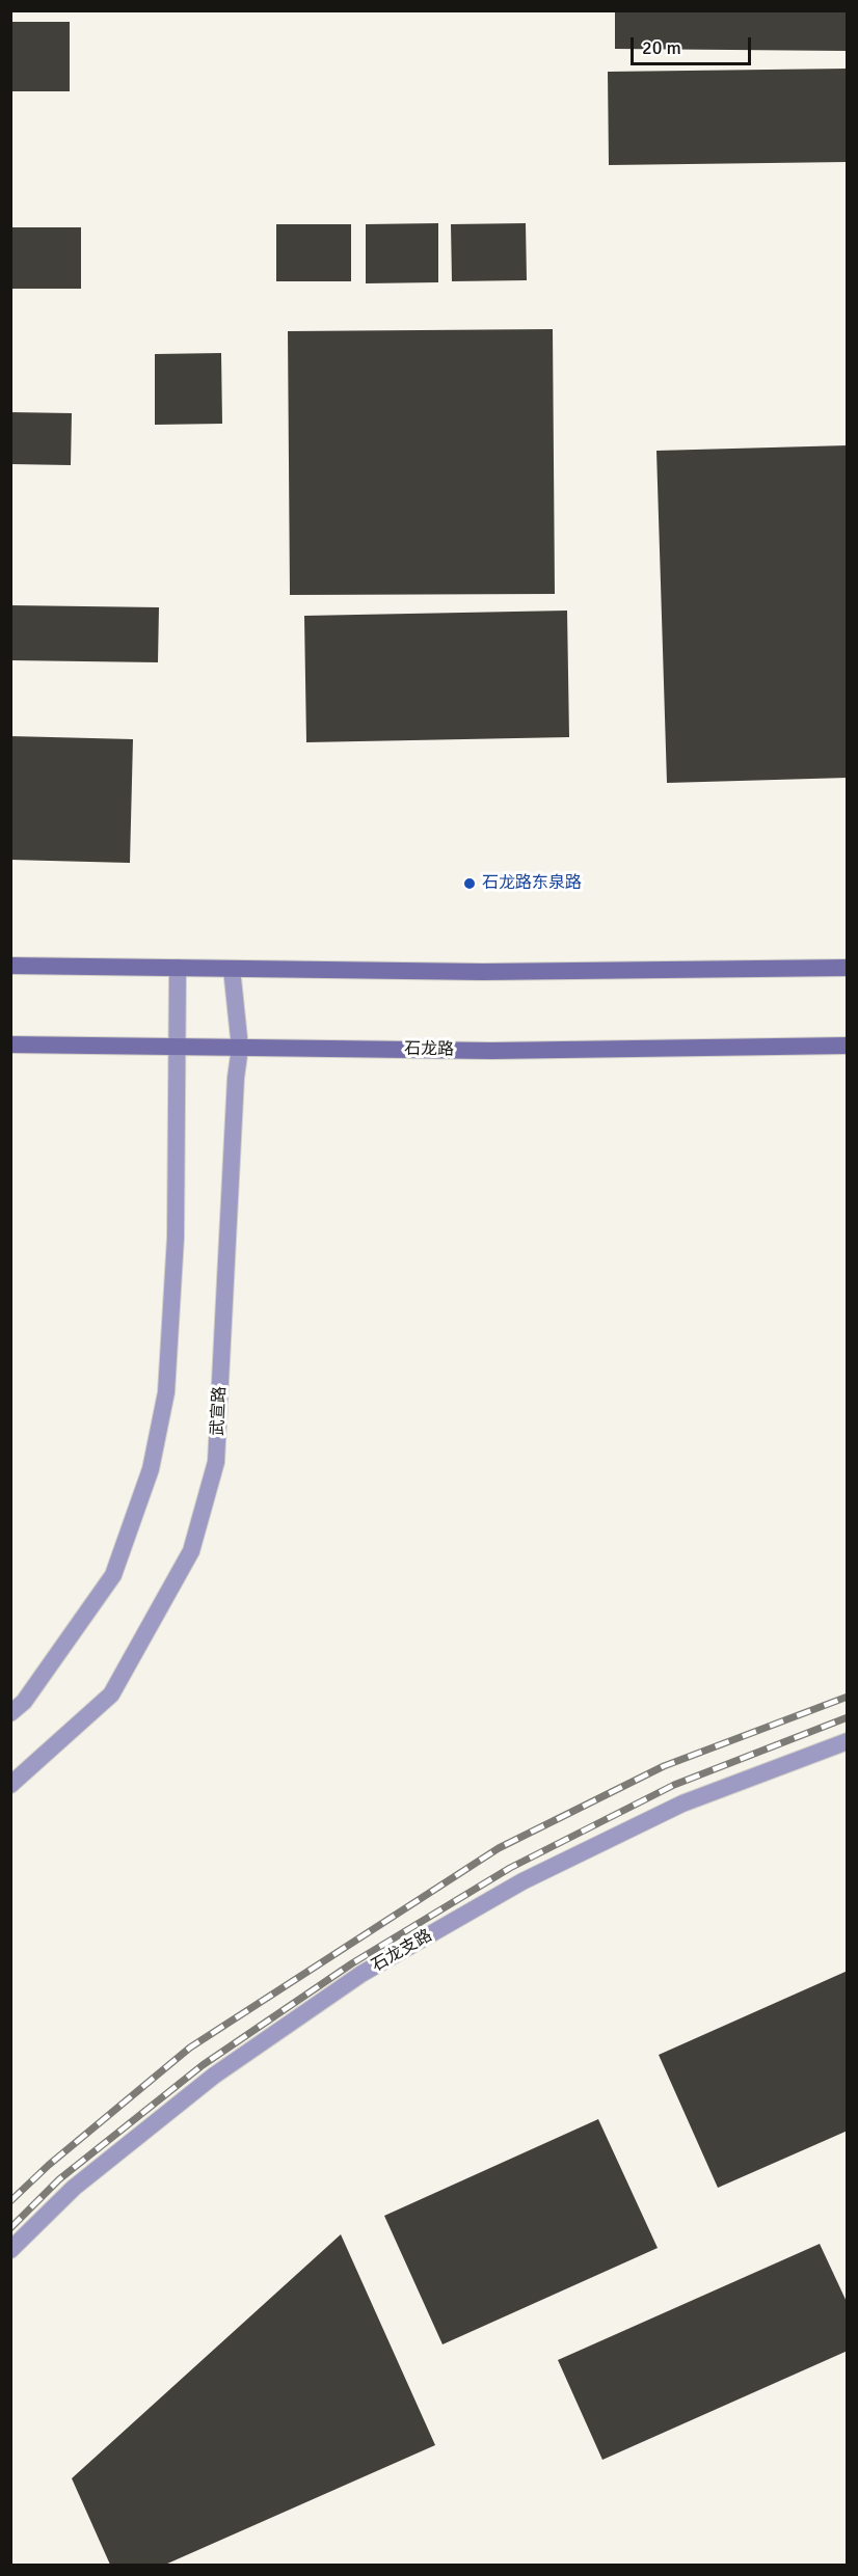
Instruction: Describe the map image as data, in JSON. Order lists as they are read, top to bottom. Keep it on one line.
{"streets":{"main road":["石龙路"],"street":["武宣路","石龙支路"]},"crossings":[["石龙路","武宣路"]],"places":["石龙路东泉路"],"scale_bar":"20 m"}
